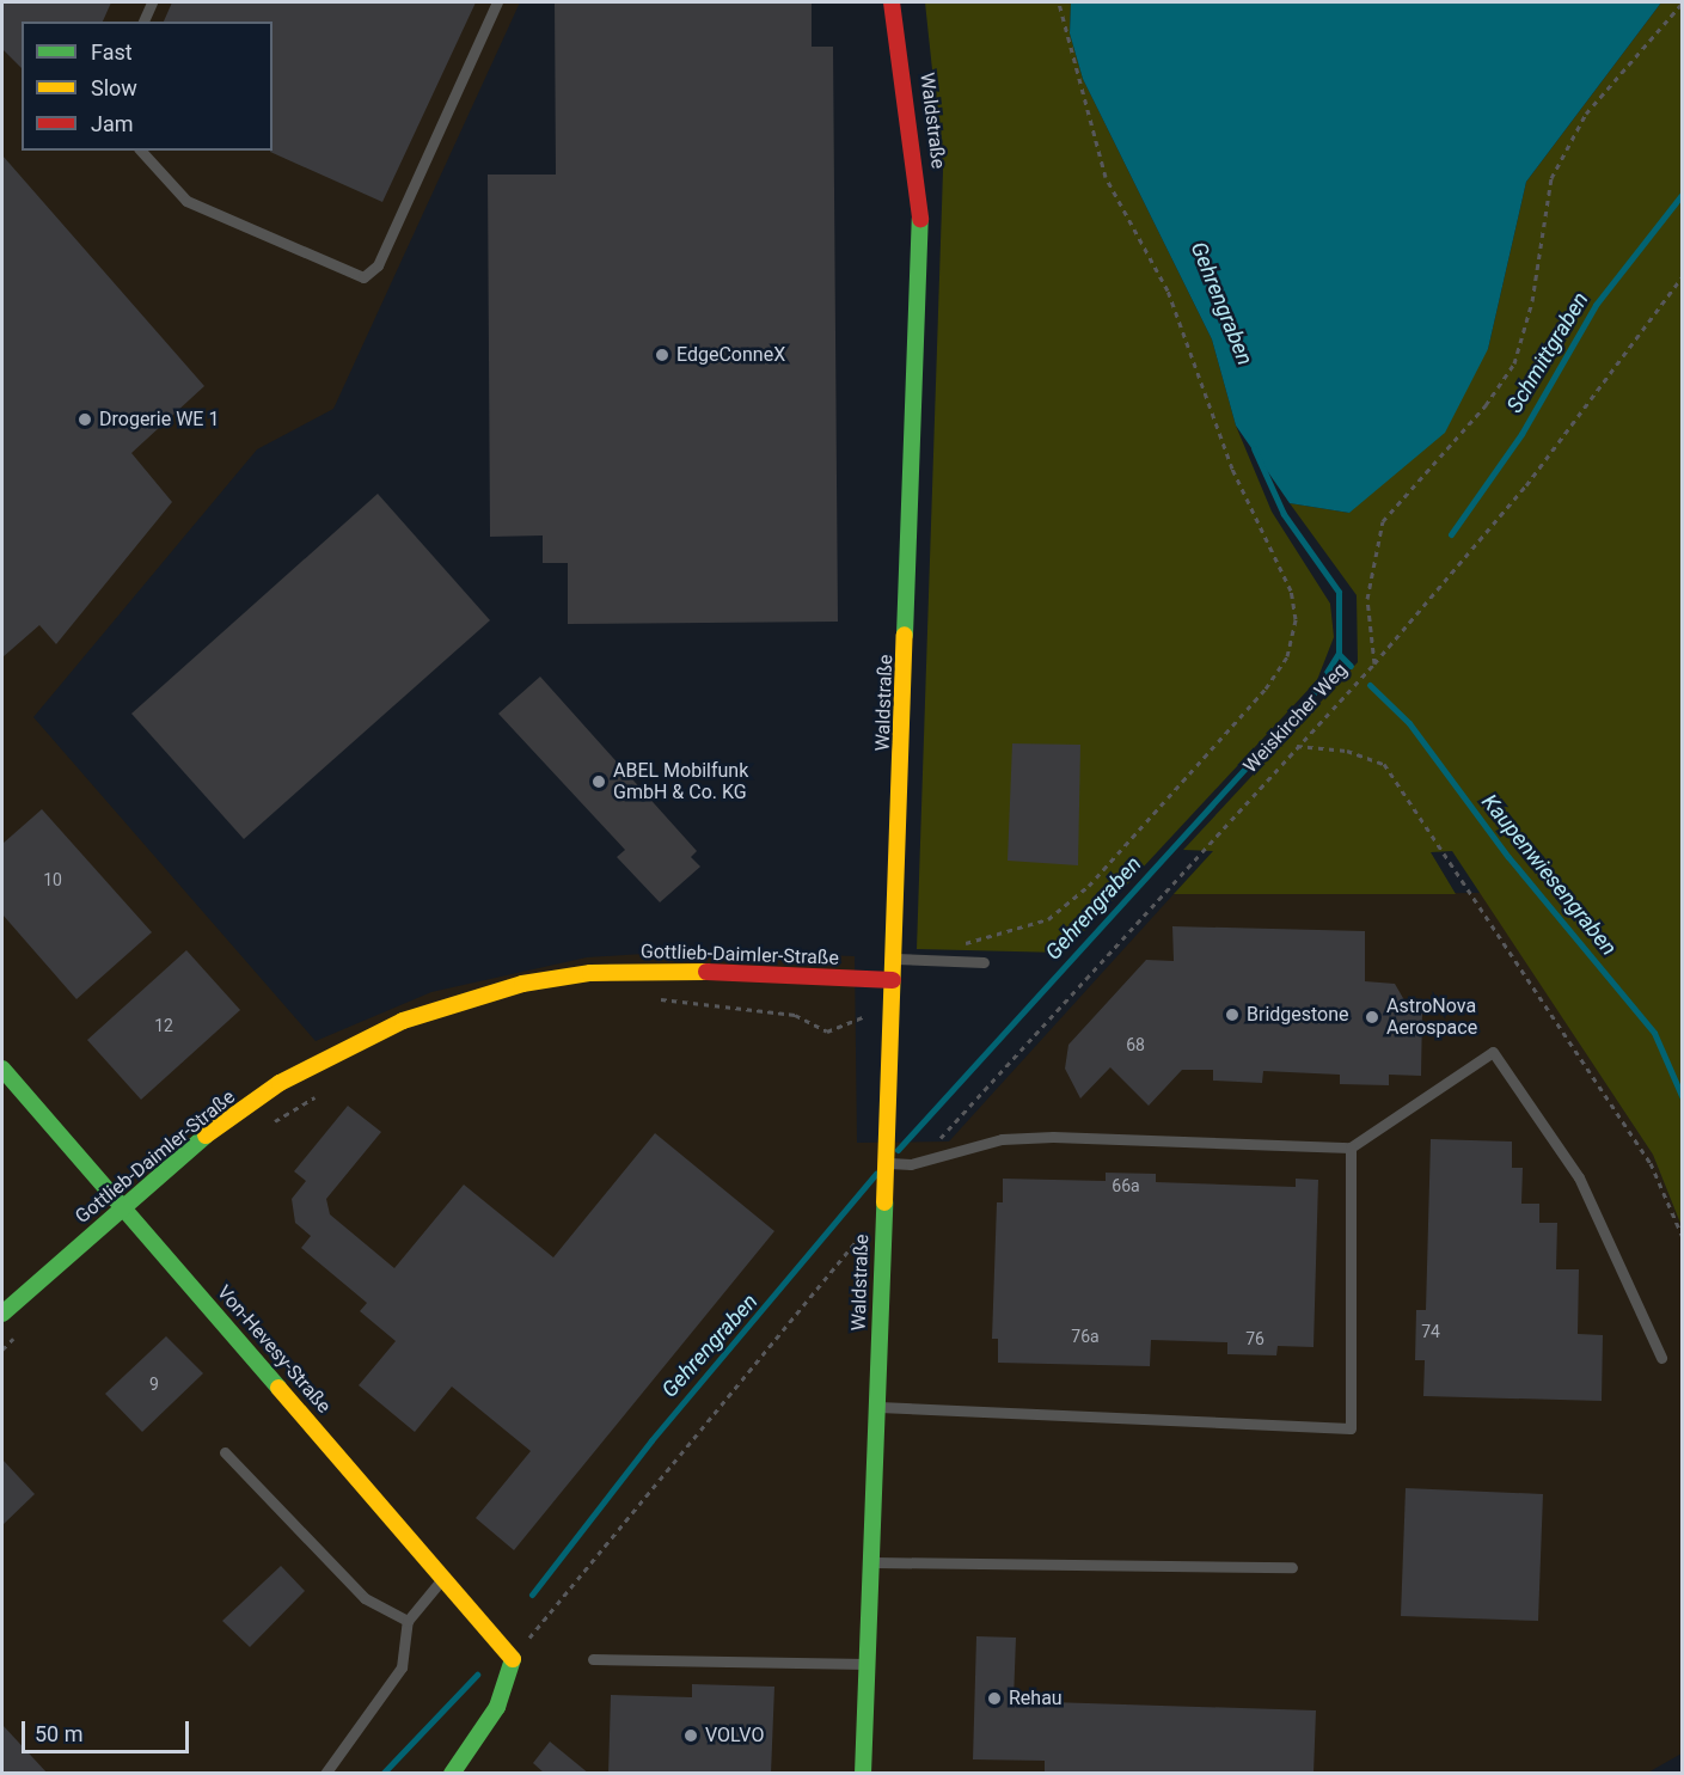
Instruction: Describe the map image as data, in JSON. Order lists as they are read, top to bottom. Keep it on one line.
{"streets":{"street":["Waldstraße","Gottlieb-Daimler-Straße","Von-Hevesy-Straße"],"path":["Weiskircher Weg"]},"crossings":[["Waldstraße","Gottlieb-Daimler-Straße"],["Gottlieb-Daimler-Straße","Von-Hevesy-Straße"]],"water":["Gehrengraben","Schmittgraben","Kaupenwiesengraben"],"places":["EdgeConneX","Drogerie WE 1","ABEL Mobilfunk GmbH & Co. KG","Bridgestone","AstroNova Aerospace","Rehau","VOLVO"],"house_numbers":["10","12","68","66a","74","76a","76","9"],"legend":["Fast","Slow","Jam"],"scale_bar":"50 m"}
